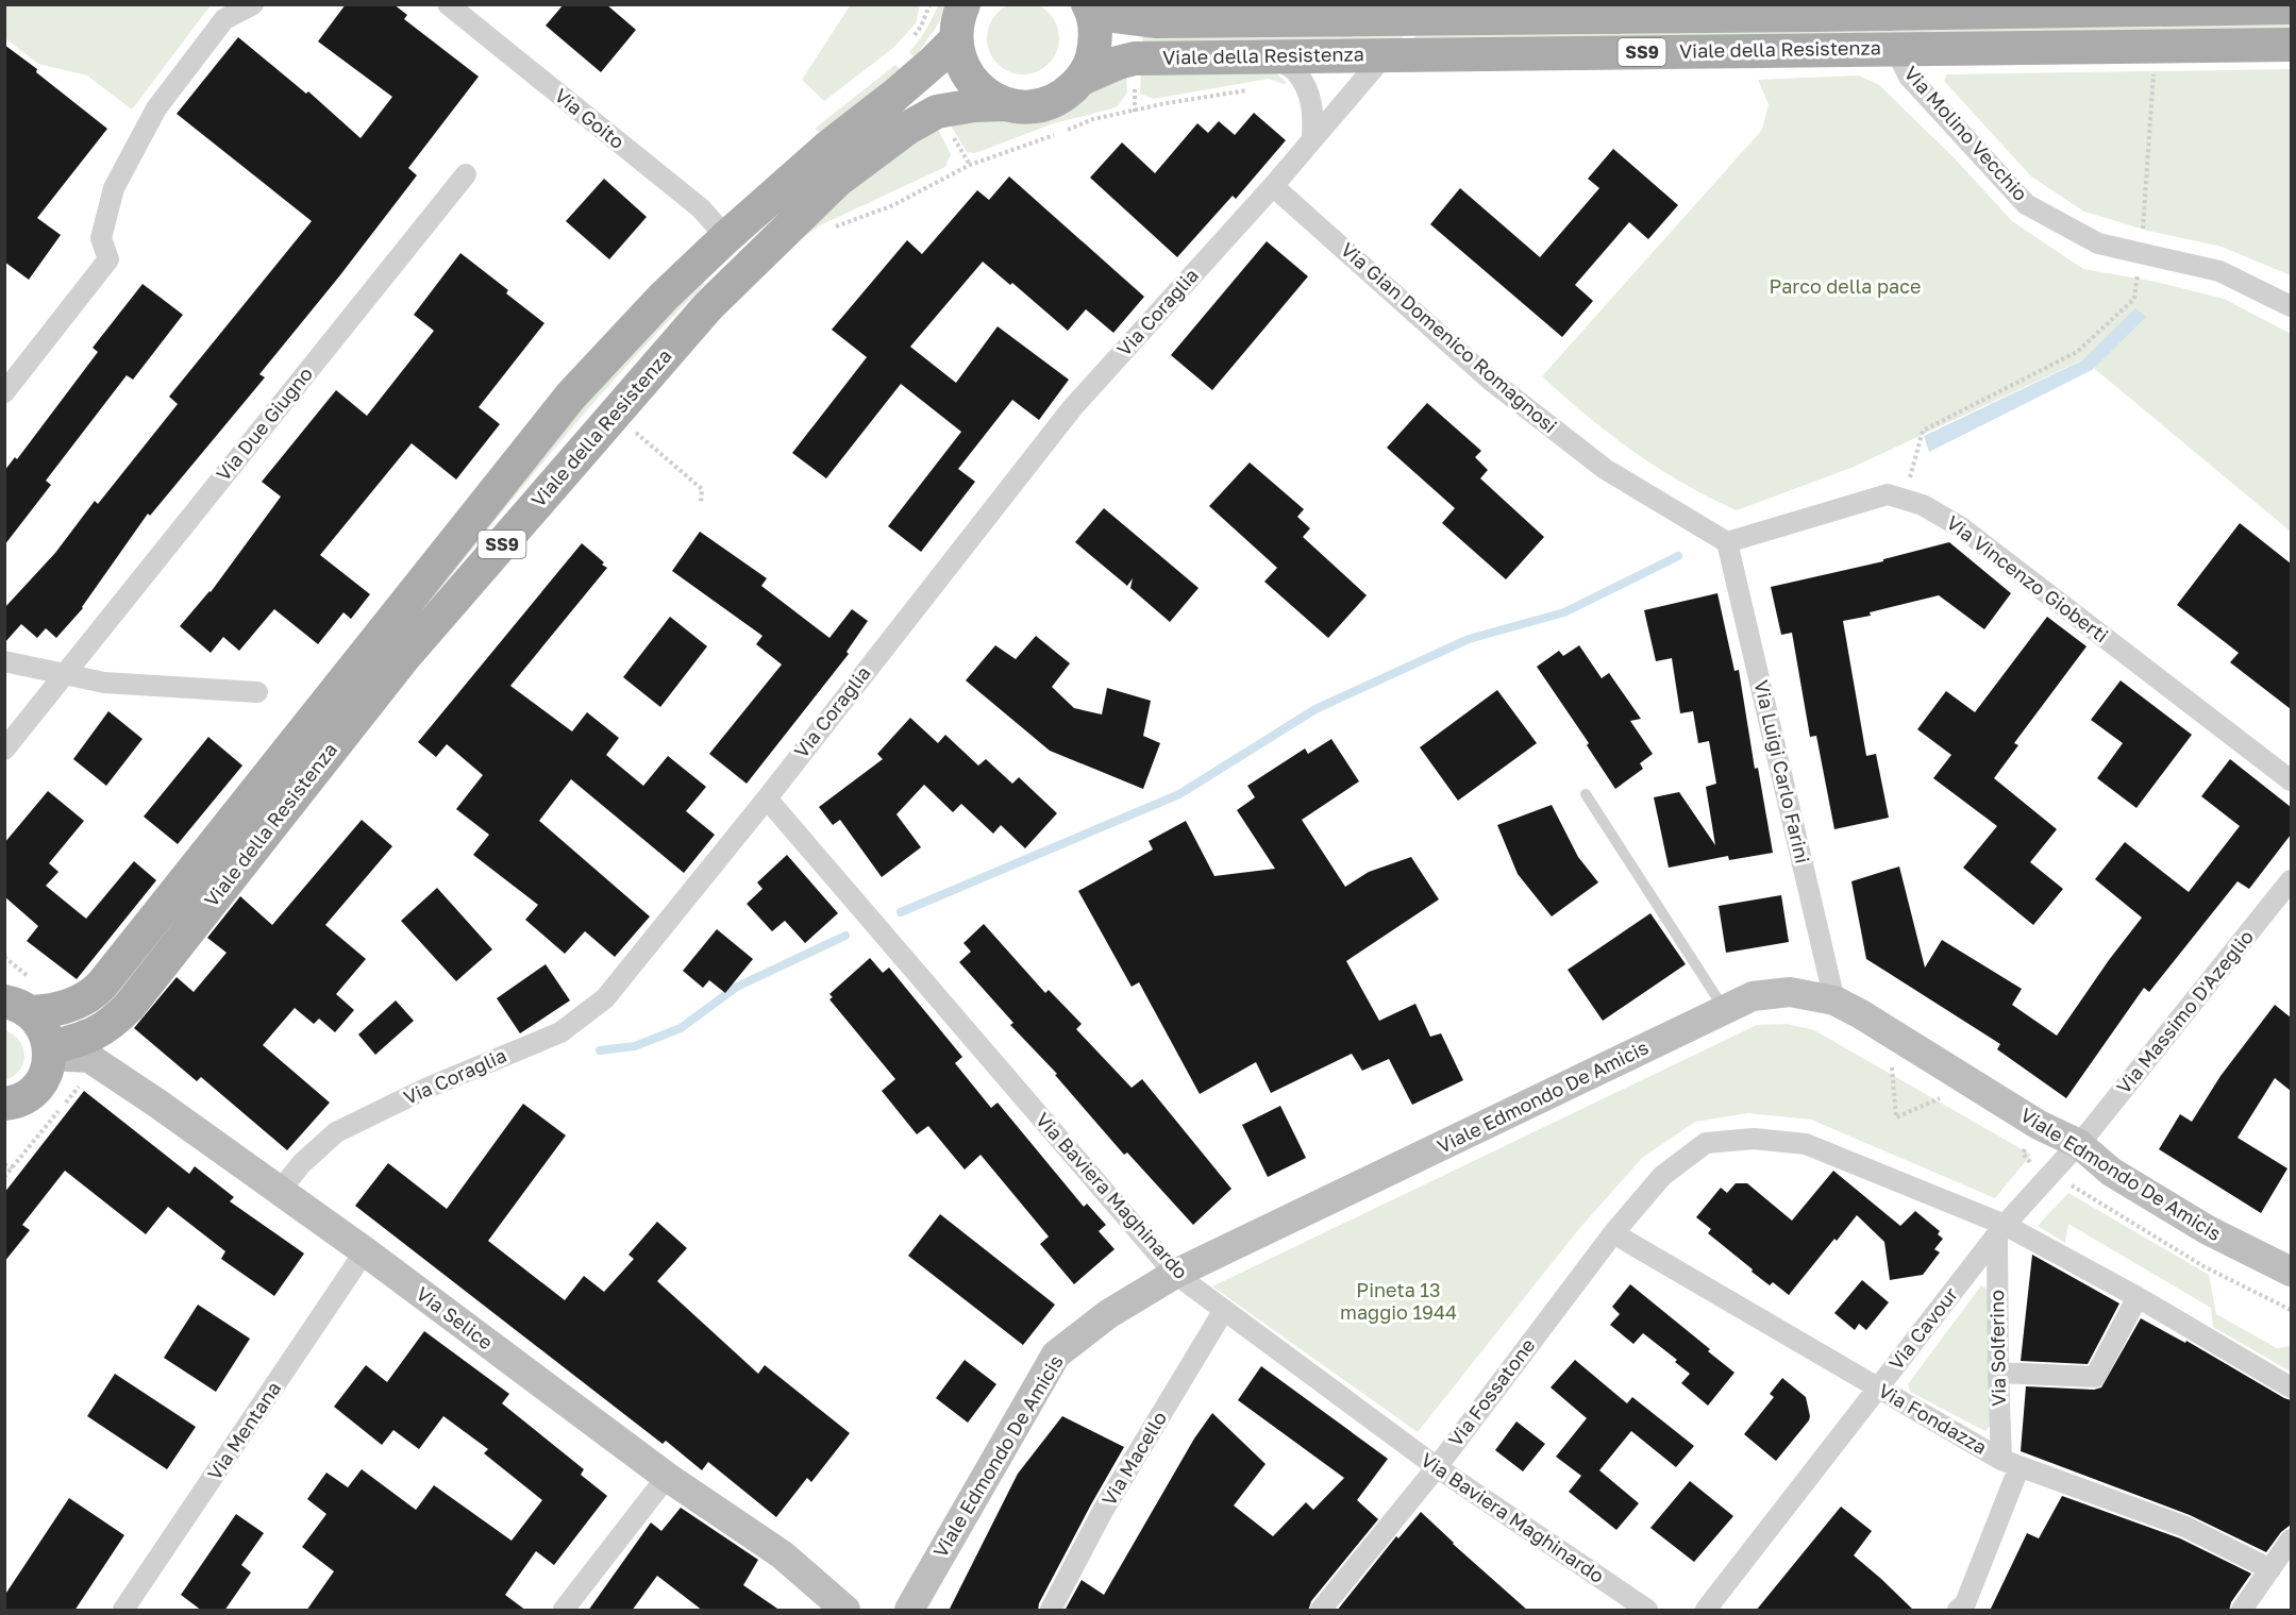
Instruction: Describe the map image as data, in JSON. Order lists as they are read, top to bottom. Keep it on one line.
{"streets":{"main road":["Viale della Resistenza","SS9"],"street":["Via Goito","Via Molino Vecchio","Via Coraglia","Via Gian Domenico Romagnosi","Via Due Giugno","Via Vincenzo Gioberti","Via Luigi Carlo Farini","Via Massimo D'Azeglio","Viale Edmondo De Amicis","Via Baviera Maghinardo","Via Selice","Via Cavour","Via Solferino","Via Fossatone","Via Fondazza","Via Mentana","Via Macello"]},"crossings":[["Viale della Resistenza","Via Goito"],["Viale della Resistenza","Via Molino Vecchio"],["Viale della Resistenza","Via Coraglia"],["Viale della Resistenza","Via Selice"],["Via Coraglia","Via Gian Domenico Romagnosi"],["Via Coraglia","Via Baviera Maghinardo"],["Via Coraglia","Via Selice"],["Via Gian Domenico Romagnosi","Via Vincenzo Gioberti"],["Via Gian Domenico Romagnosi","Via Luigi Carlo Farini"],["Via Vincenzo Gioberti","Via Luigi Carlo Farini"],["Via Luigi Carlo Farini","Viale Edmondo De Amicis"],["Via Massimo D'Azeglio","Viale Edmondo De Amicis"],["Via Massimo D'Azeglio","Via Cavour"],["Viale Edmondo De Amicis","Via Baviera Maghinardo"],["Viale Edmondo De Amicis","Via Cavour"],["Via Baviera Maghinardo","Via Fossatone"],["Via Baviera Maghinardo","Via Macello"],["Via Selice","Via Mentana"],["Via Cavour","Via Solferino"],["Via Cavour","Via Fondazza"],["Via Solferino","Via Fondazza"],["Via Fossatone","Via Fondazza"]],"parks":["Parco della pace","Pineta 13 maggio 1944"]}
